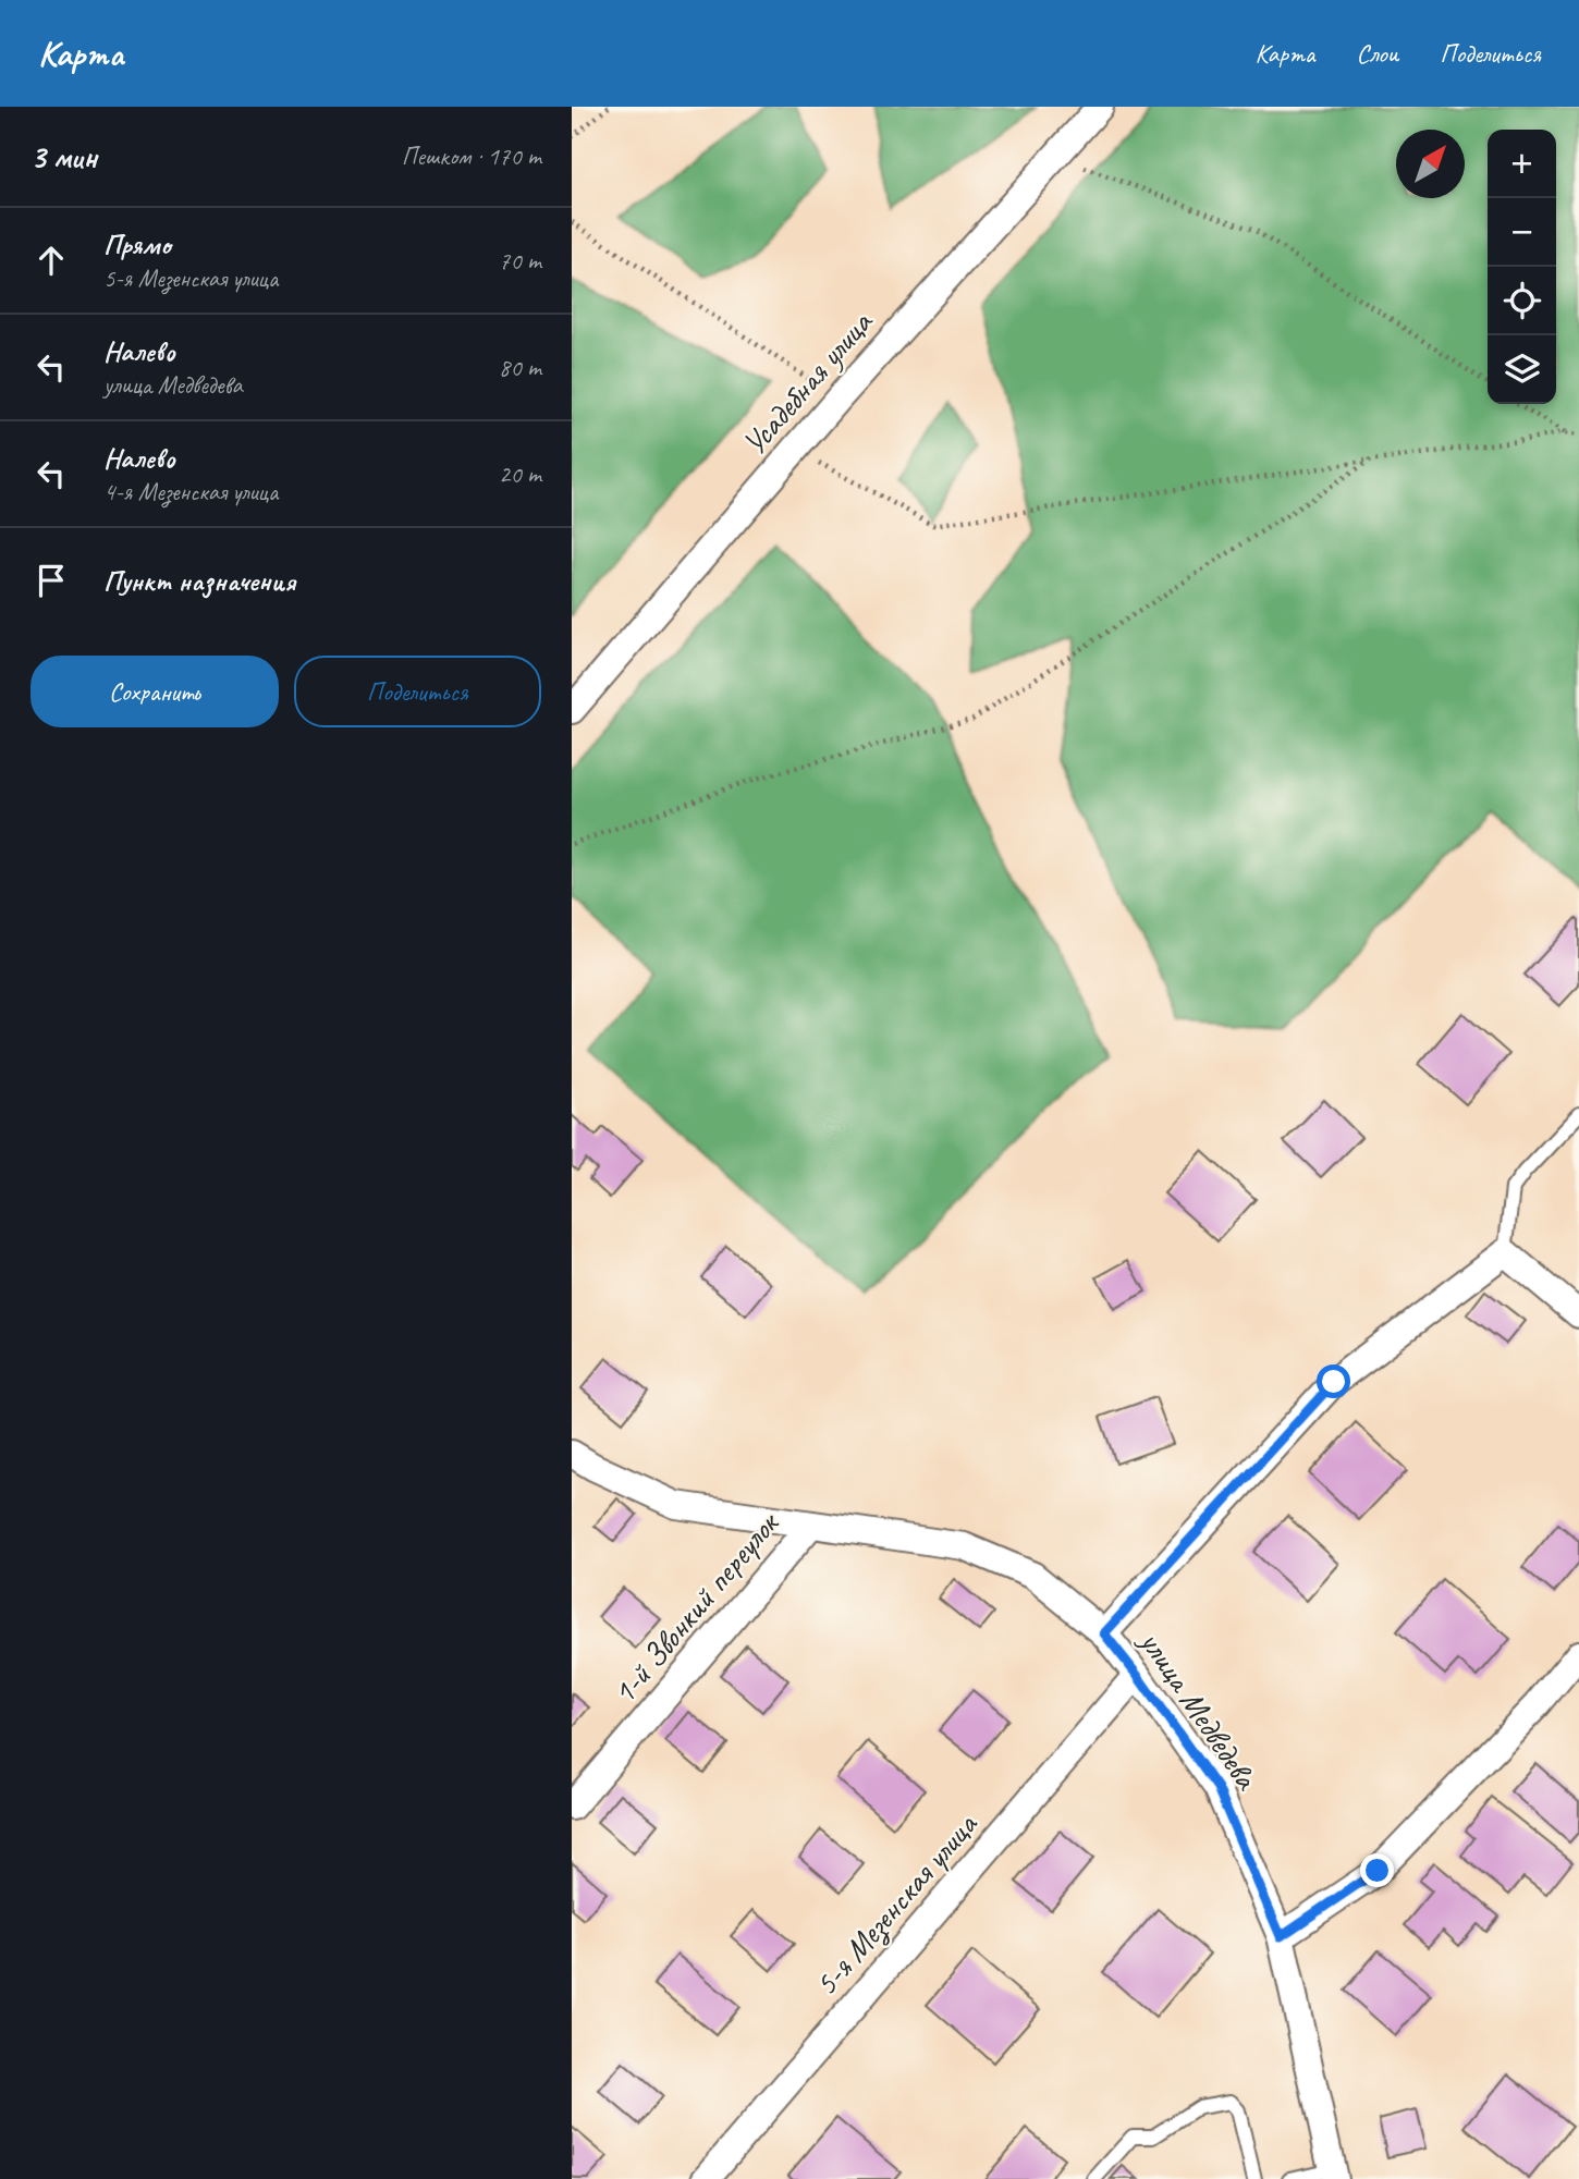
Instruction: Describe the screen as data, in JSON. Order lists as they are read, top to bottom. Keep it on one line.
{"streets":{"street":["Усадебная улица","1-й Звонкий переулок","улица Медведева","5-я Мезенская улица"]},"crossings":[["1-й Звонкий переулок","улица Медведева"],["улица Медведева","5-я Мезенская улица"]],"north":"top right","page":{"header":"Карта","nav":["Карта","Слои","Поделиться"],"heading":["3 мин","Пешком · 170 m"],"map_buttons":["+","−"],"list":[["Прямо","5-я Мезенская улица","70 m"],["Налево","улица Медведева","80 m"],["Налево","4-я Мезенская улица","20 m"],"Пункт назначения"],"buttons":["Сохранить","Поделиться"]}}
